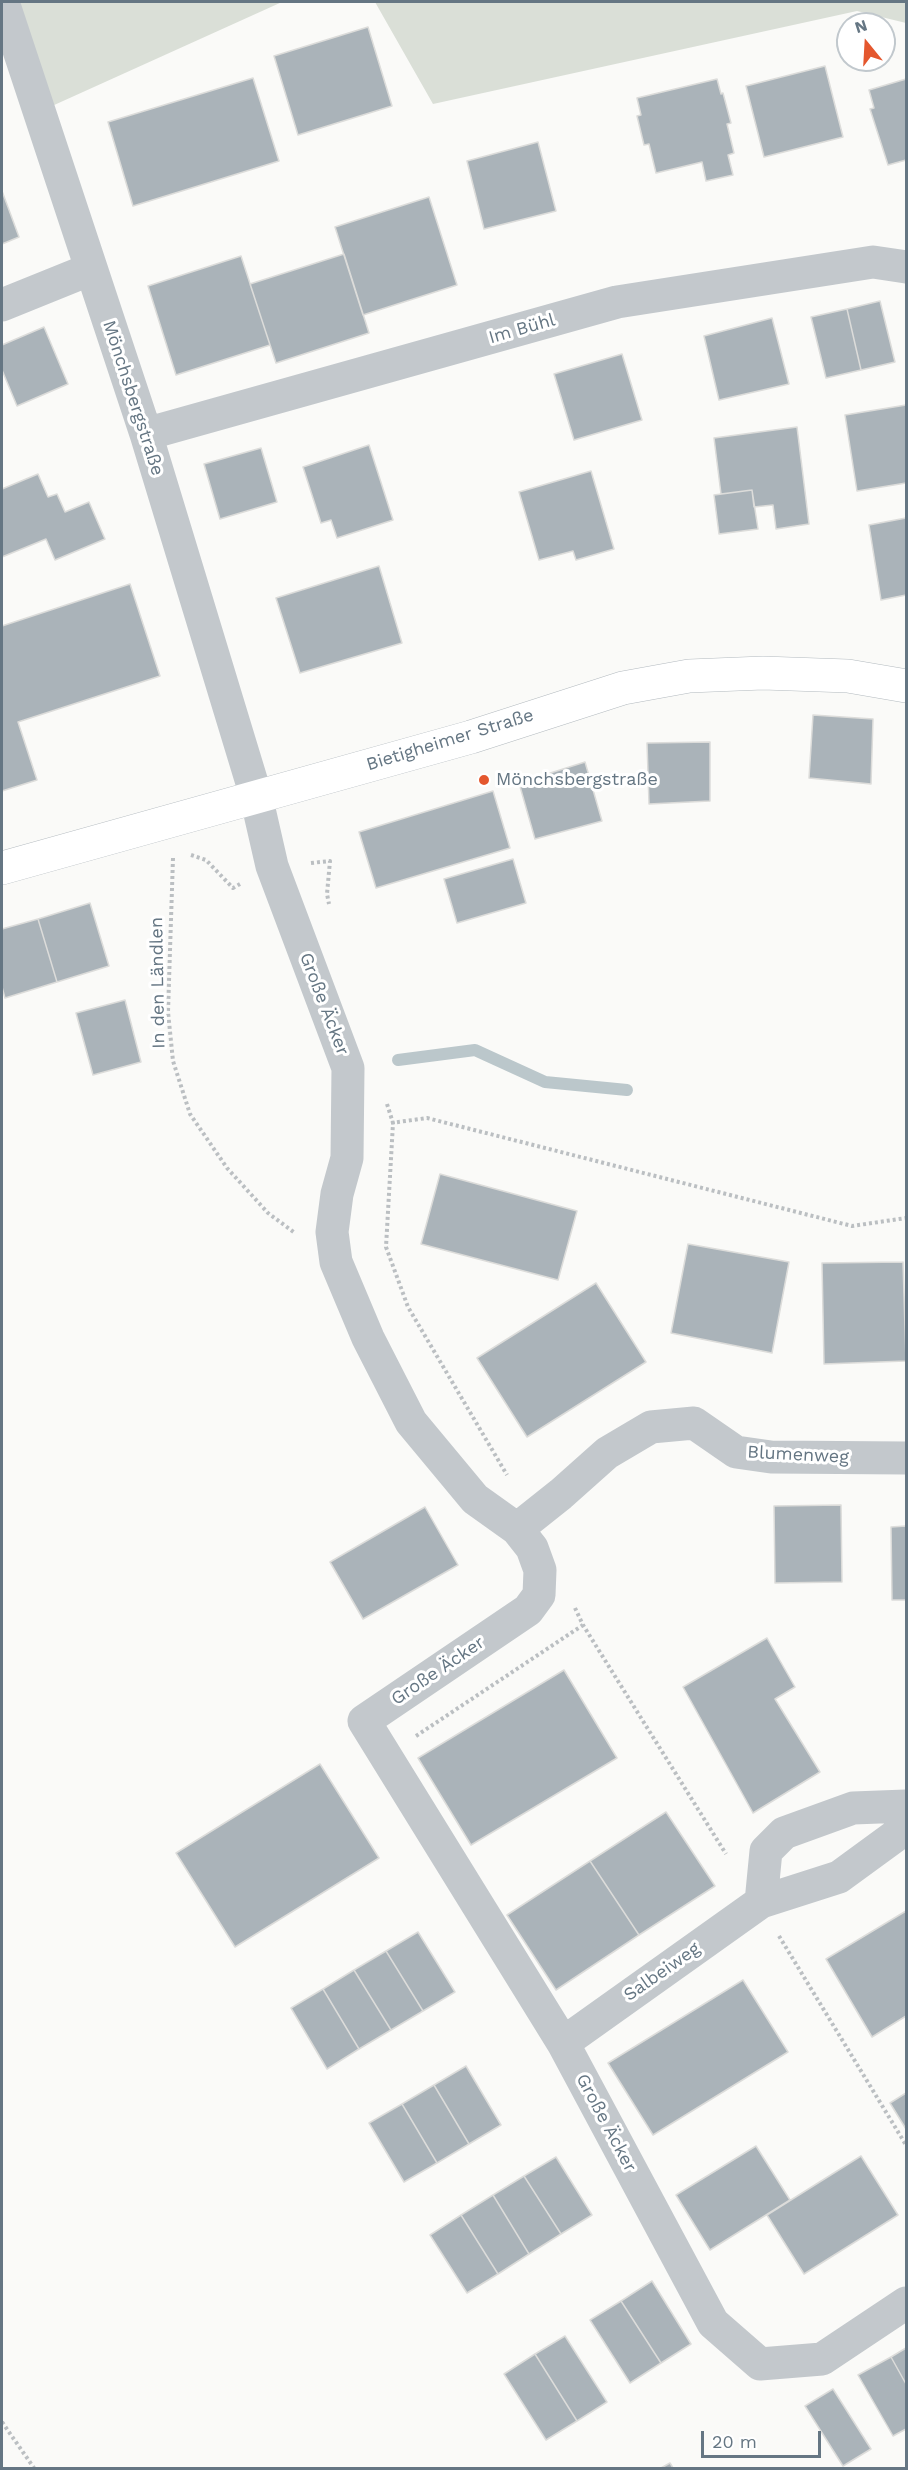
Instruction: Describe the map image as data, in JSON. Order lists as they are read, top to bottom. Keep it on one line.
{"streets":{"street":["Im Bühl","Mönchsbergstraße","Bietigheimer Straße","Große Äcker","Blumenweg","Salbeiweg"],"path":["In den Ländlen"]},"crossings":[["Im Bühl","Mönchsbergstraße"],["Mönchsbergstraße","Bietigheimer Straße"],["Mönchsbergstraße","Große Äcker"],["Bietigheimer Straße","In den Ländlen"],["Bietigheimer Straße","Große Äcker"],["In den Ländlen","Große Äcker"],["Große Äcker","Blumenweg"],["Große Äcker","Salbeiweg"]],"places":["Mönchsbergstraße"],"scale_bar":"20 m","north":"top"}
